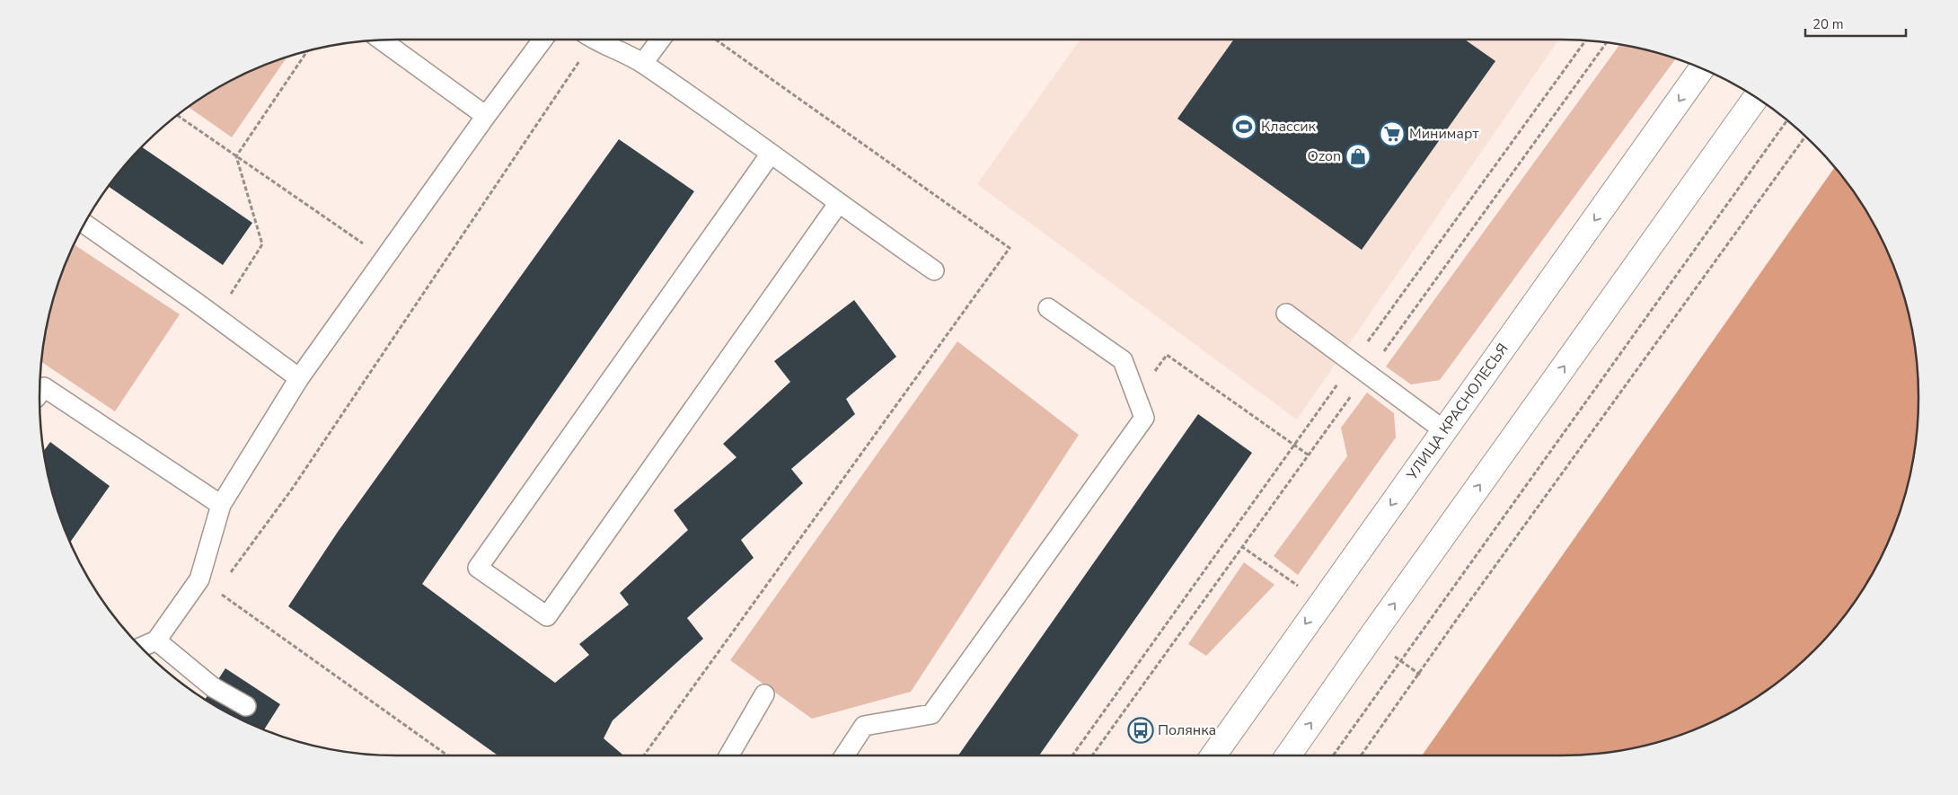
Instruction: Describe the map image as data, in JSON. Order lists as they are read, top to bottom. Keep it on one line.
{"streets":{"street":["УЛИЦА КРАСНОЛЕСЬЯ"]},"places":{"sports":["Классик"],"supermarket":["Минимарт"],"shop":["Ozon"],"bus stop":["Полянка"]},"scale_bar":"20 m"}
